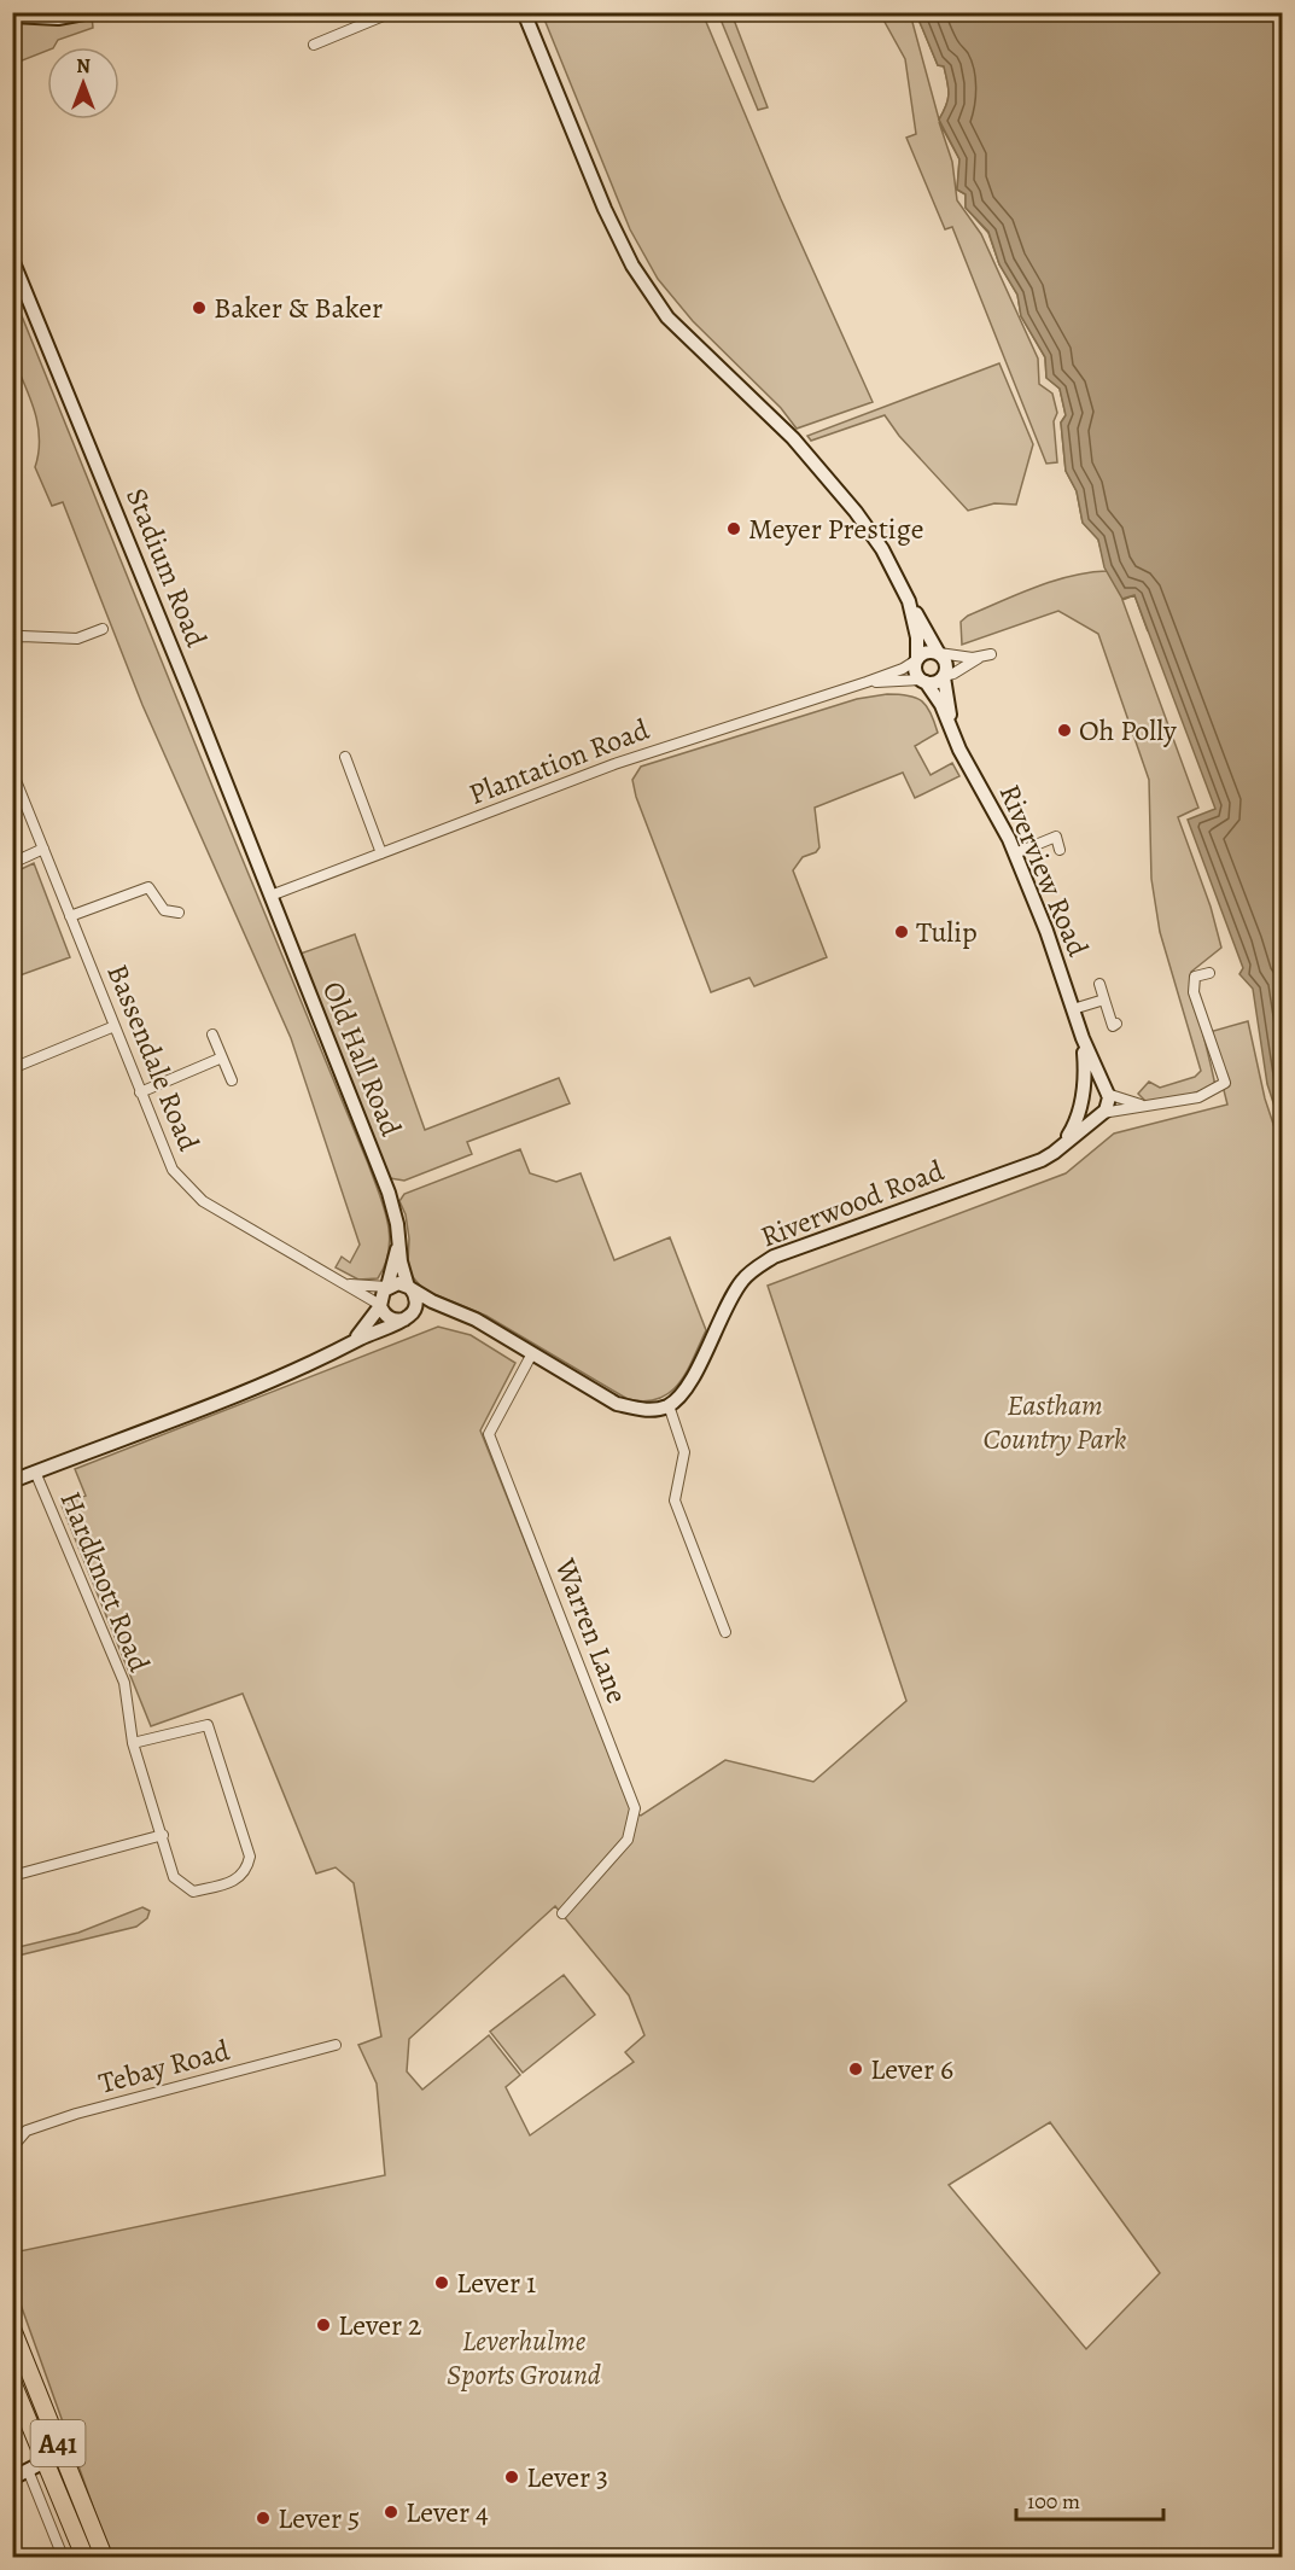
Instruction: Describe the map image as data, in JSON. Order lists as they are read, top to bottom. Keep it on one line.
{"streets":{"highway":["A41"],"street":["Stadium Road","Plantation Road","Riverview Road","Bassendale Road","Old Hall Road","Riverwood Road","Hardknott Road","Warren Lane","Tebay Road"]},"crossings":[["Stadium Road","Plantation Road"],["Stadium Road","Old Hall Road"],["Plantation Road","Riverview Road"],["Plantation Road","Old Hall Road"],["Riverview Road","Riverwood Road"],["Bassendale Road","Old Hall Road"]],"parks":["Eastham Country Park","Leverhulme Sports Ground"],"places":["Baker & Baker","Meyer Prestige","Oh Polly","Tulip","Lever 6","Lever 1","Lever 2","Lever 3","Lever 4","Lever 5"],"scale_bar":"100 m","north":"top"}
